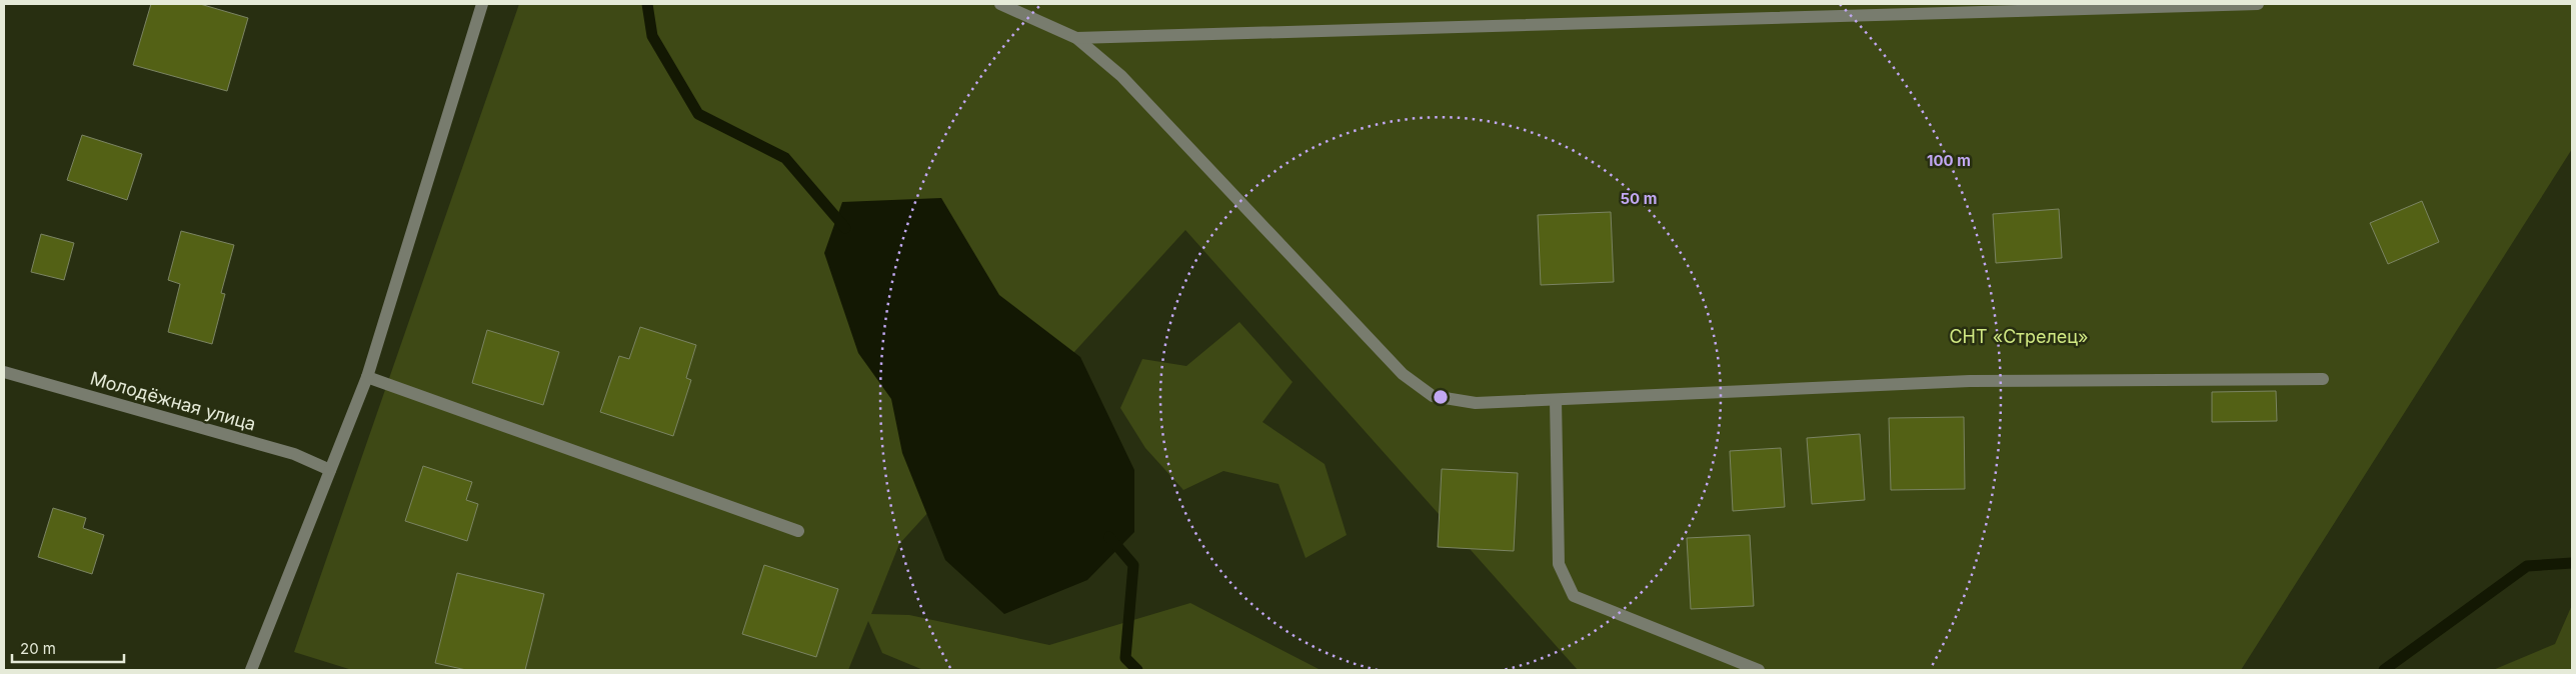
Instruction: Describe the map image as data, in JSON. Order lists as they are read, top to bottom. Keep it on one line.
{"streets":{"street":["Молодёжная улица"]},"parks":["СНТ «Стрелец»"],"scale_bar":"20 m","rings":["100 m","50 m"]}
